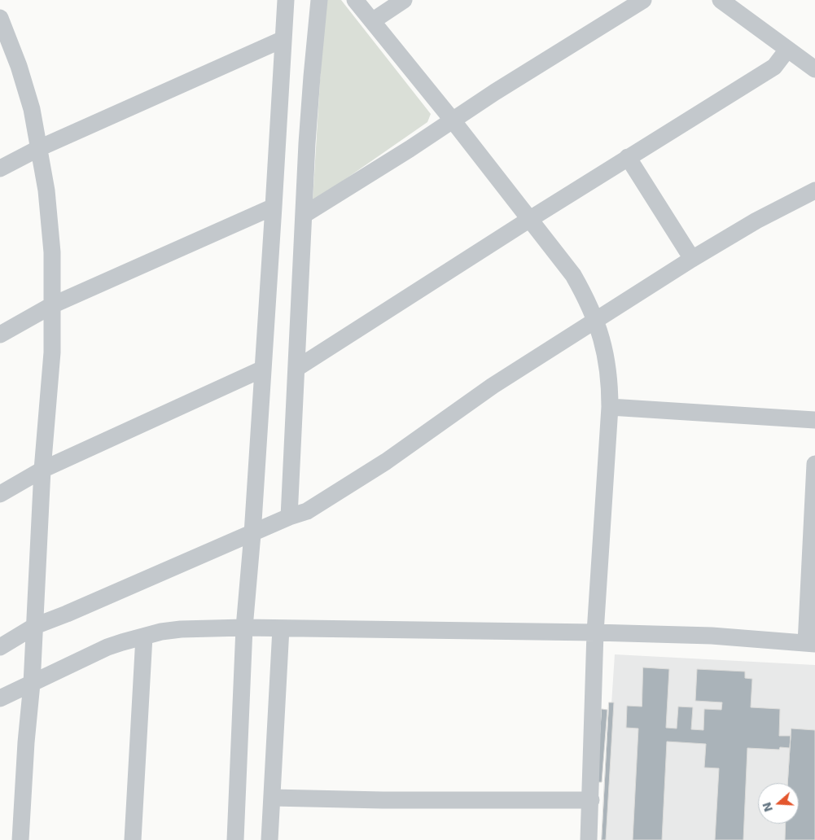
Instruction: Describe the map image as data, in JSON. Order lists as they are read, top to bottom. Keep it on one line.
{"north":"left"}
